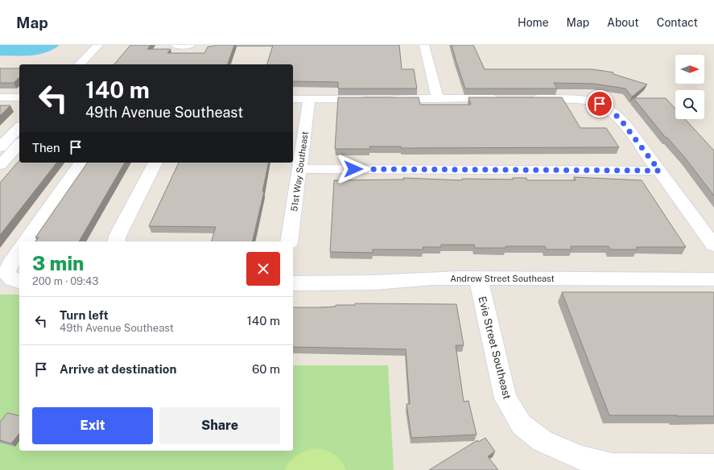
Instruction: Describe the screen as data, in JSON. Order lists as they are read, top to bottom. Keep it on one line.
{"streets":{"street":["51st Way Southeast","Andrew Street Southeast","Evie Street Southeast"]},"crossings":[["Andrew Street Southeast","Evie Street Southeast"]],"north":"right","page":{"header":"Map","nav":["Home","Map","About","Contact"],"turn":["140 m","49th Avenue Southeast"],"then":"Then","heading":["3 min","200 m · 09:43"],"list":[{"name":"Turn left","note":"49th Avenue Southeast","value":"140 m"},{"name":"Arrive at destination","value":"60 m"}],"buttons":["Exit","Share"]}}
